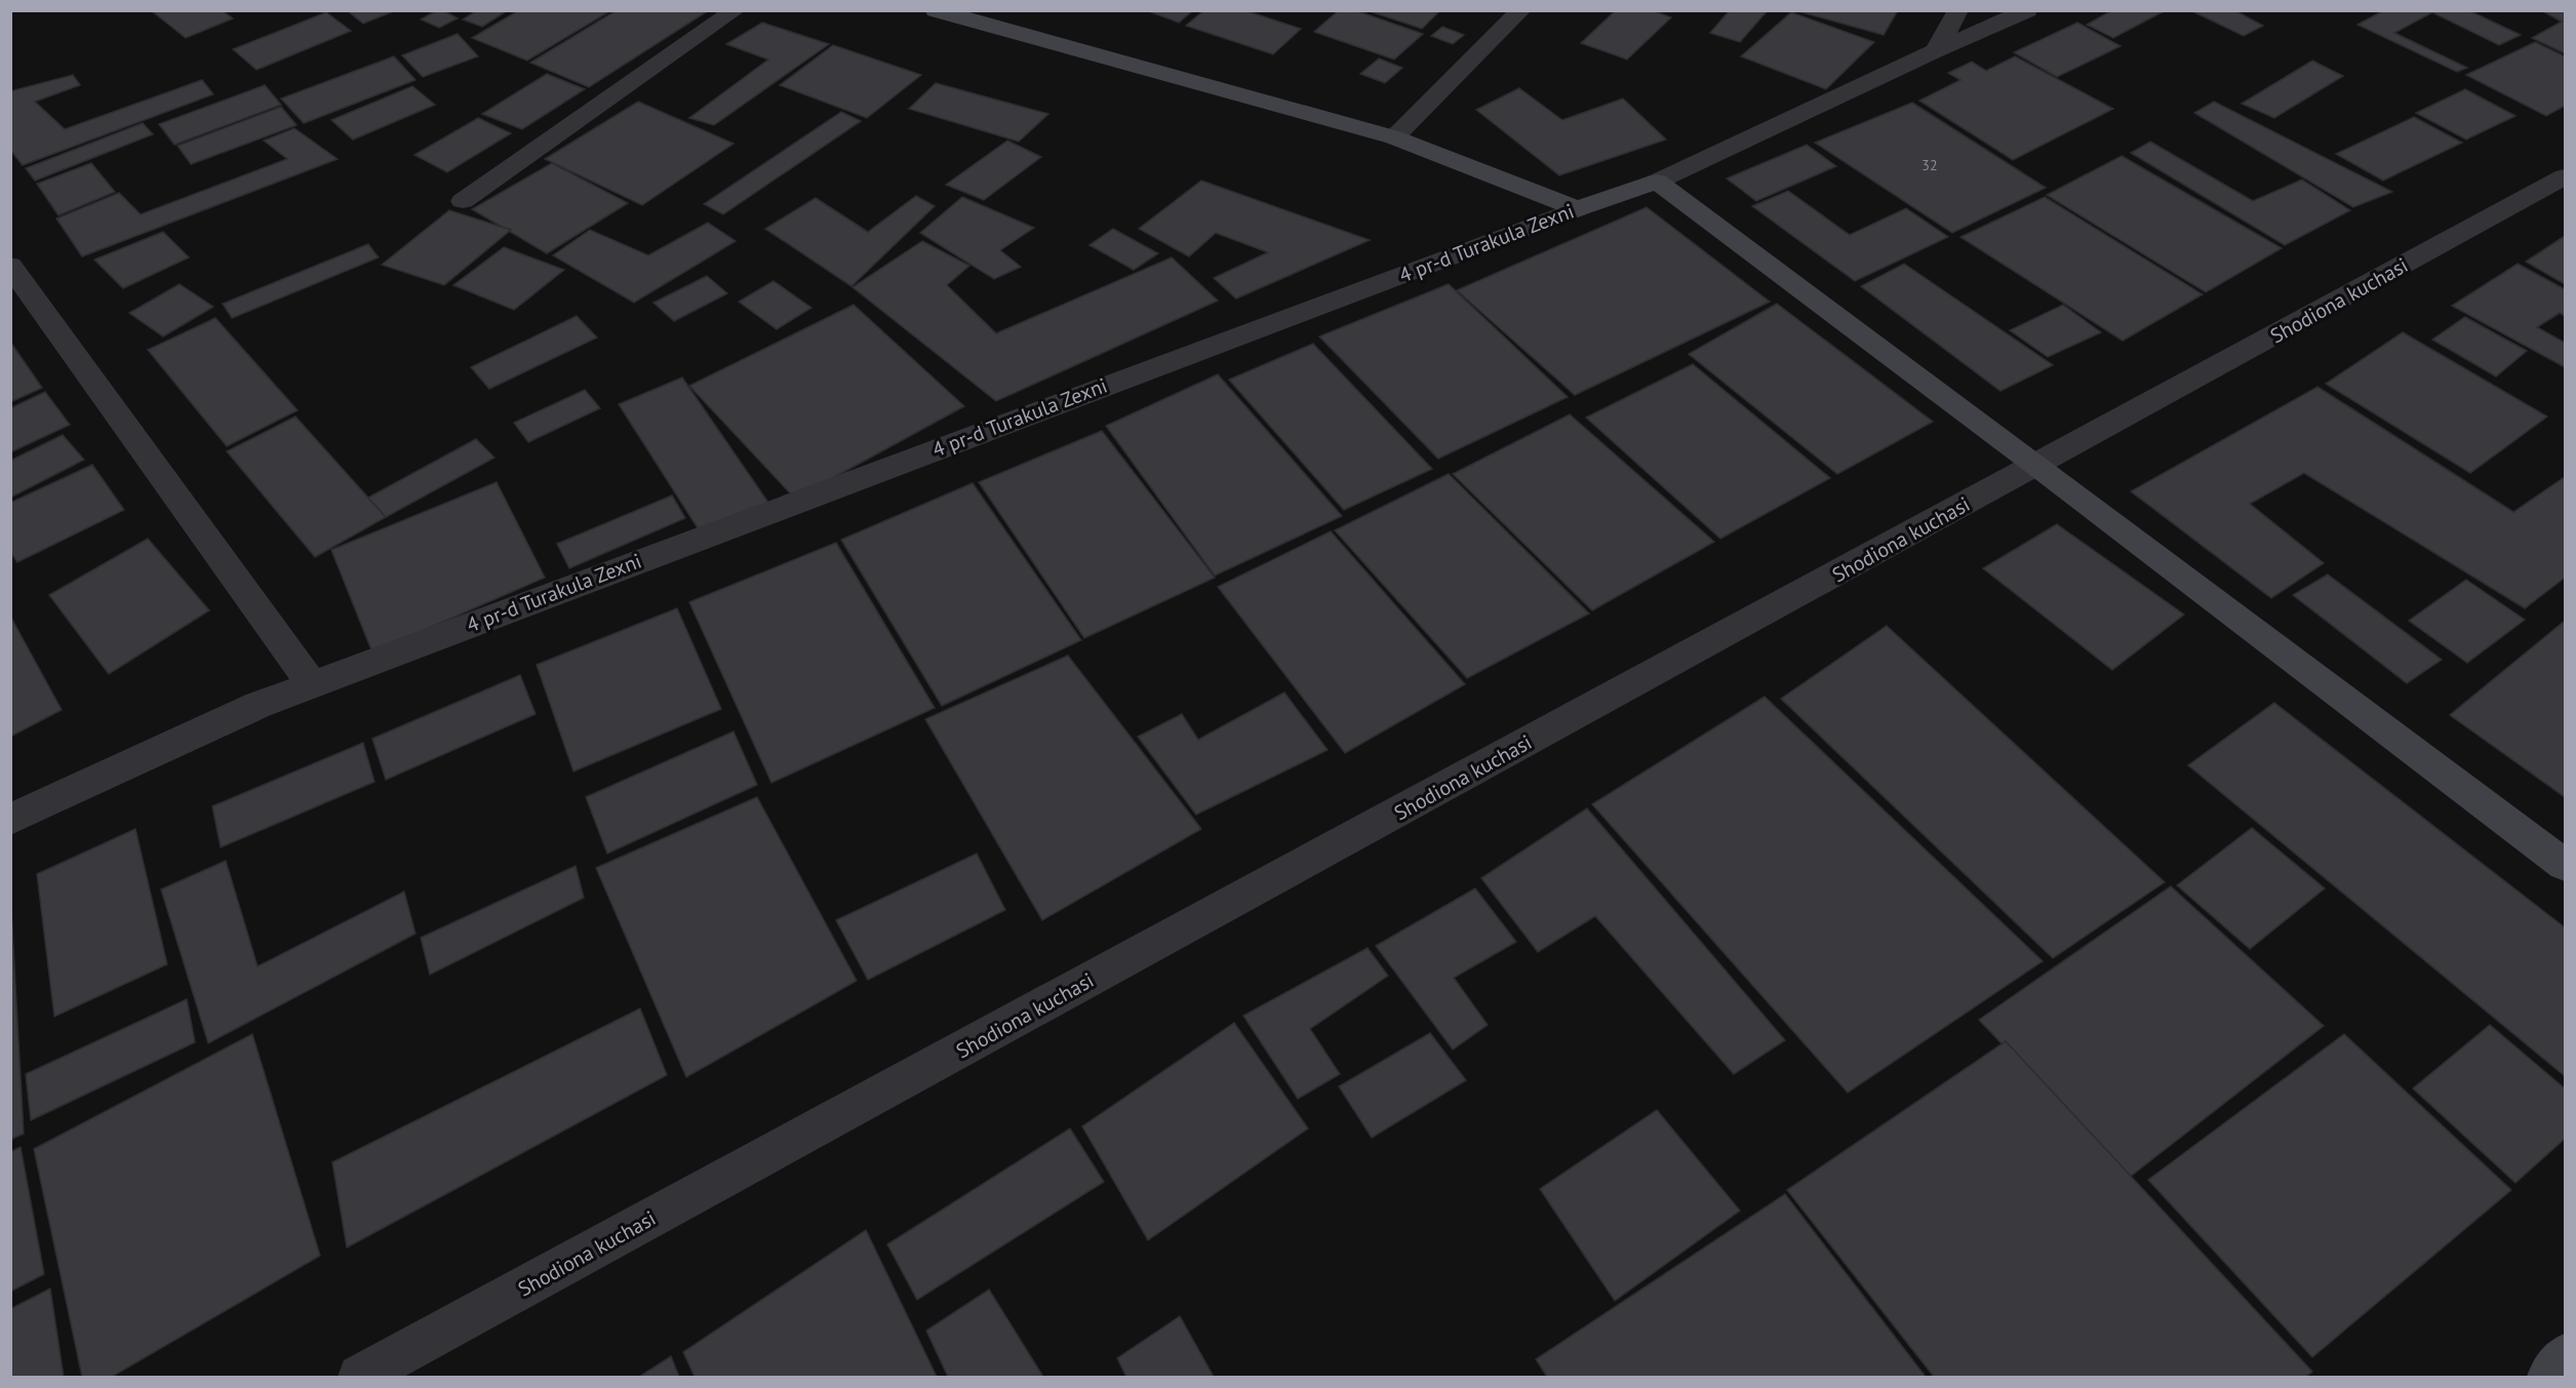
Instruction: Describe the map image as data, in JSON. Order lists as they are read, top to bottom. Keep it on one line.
{"streets":{"street":["4 pr-d Turakula Zexni","Shodiona kuchasi"]},"house_numbers":["32"]}
